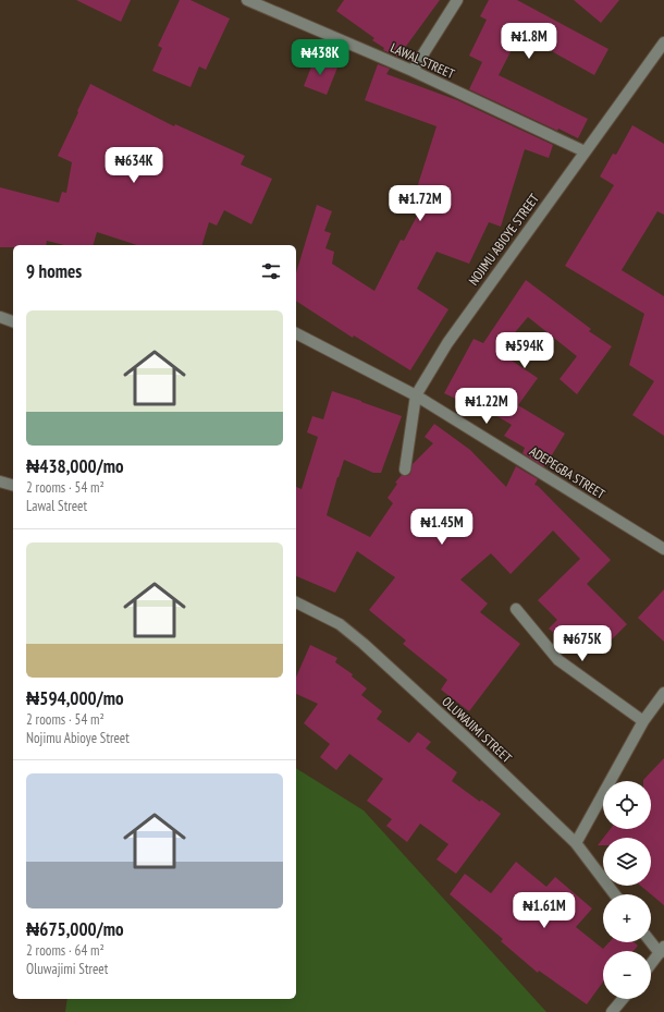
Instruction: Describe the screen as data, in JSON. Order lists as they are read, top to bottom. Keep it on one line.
{"streets":{"street":["LAWAL STREET","NOJIMU ABIOYE STREET","ADEPEGBA STREET","OLUWAJIMI STREET"]},"crossings":[["LAWAL STREET","NOJIMU ABIOYE STREET"],["NOJIMU ABIOYE STREET","ADEPEGBA STREET"]],"page":{"price":["₦1.8M","₦438K","₦634K","₦1.72M","₦594K","₦1.22M","₦1.45M","₦675K","₦1.61M"],"heading":"9 homes","list":[{"name":"₦438,000/mo","note":"2 rooms · 54 m² · Lawal Street"},{"name":"₦594,000/mo","note":"2 rooms · 54 m² · Nojimu Abioye Street"},{"name":"₦675,000/mo","note":"2 rooms · 64 m² · Oluwajimi Street"}],"map_buttons":["+","−"]}}
